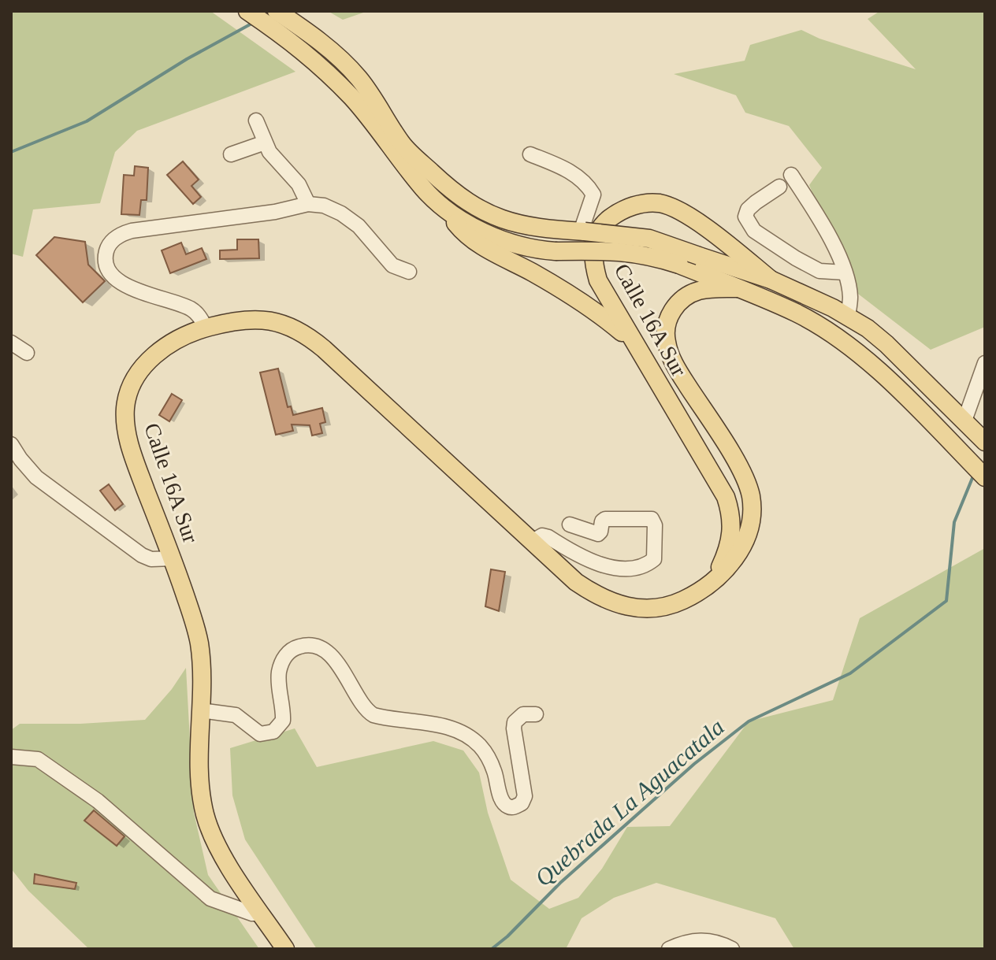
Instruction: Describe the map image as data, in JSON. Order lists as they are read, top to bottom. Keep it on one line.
{"streets":{"main road":["Calle 16A Sur"]},"water":["Quebrada La Aguacatala"]}
